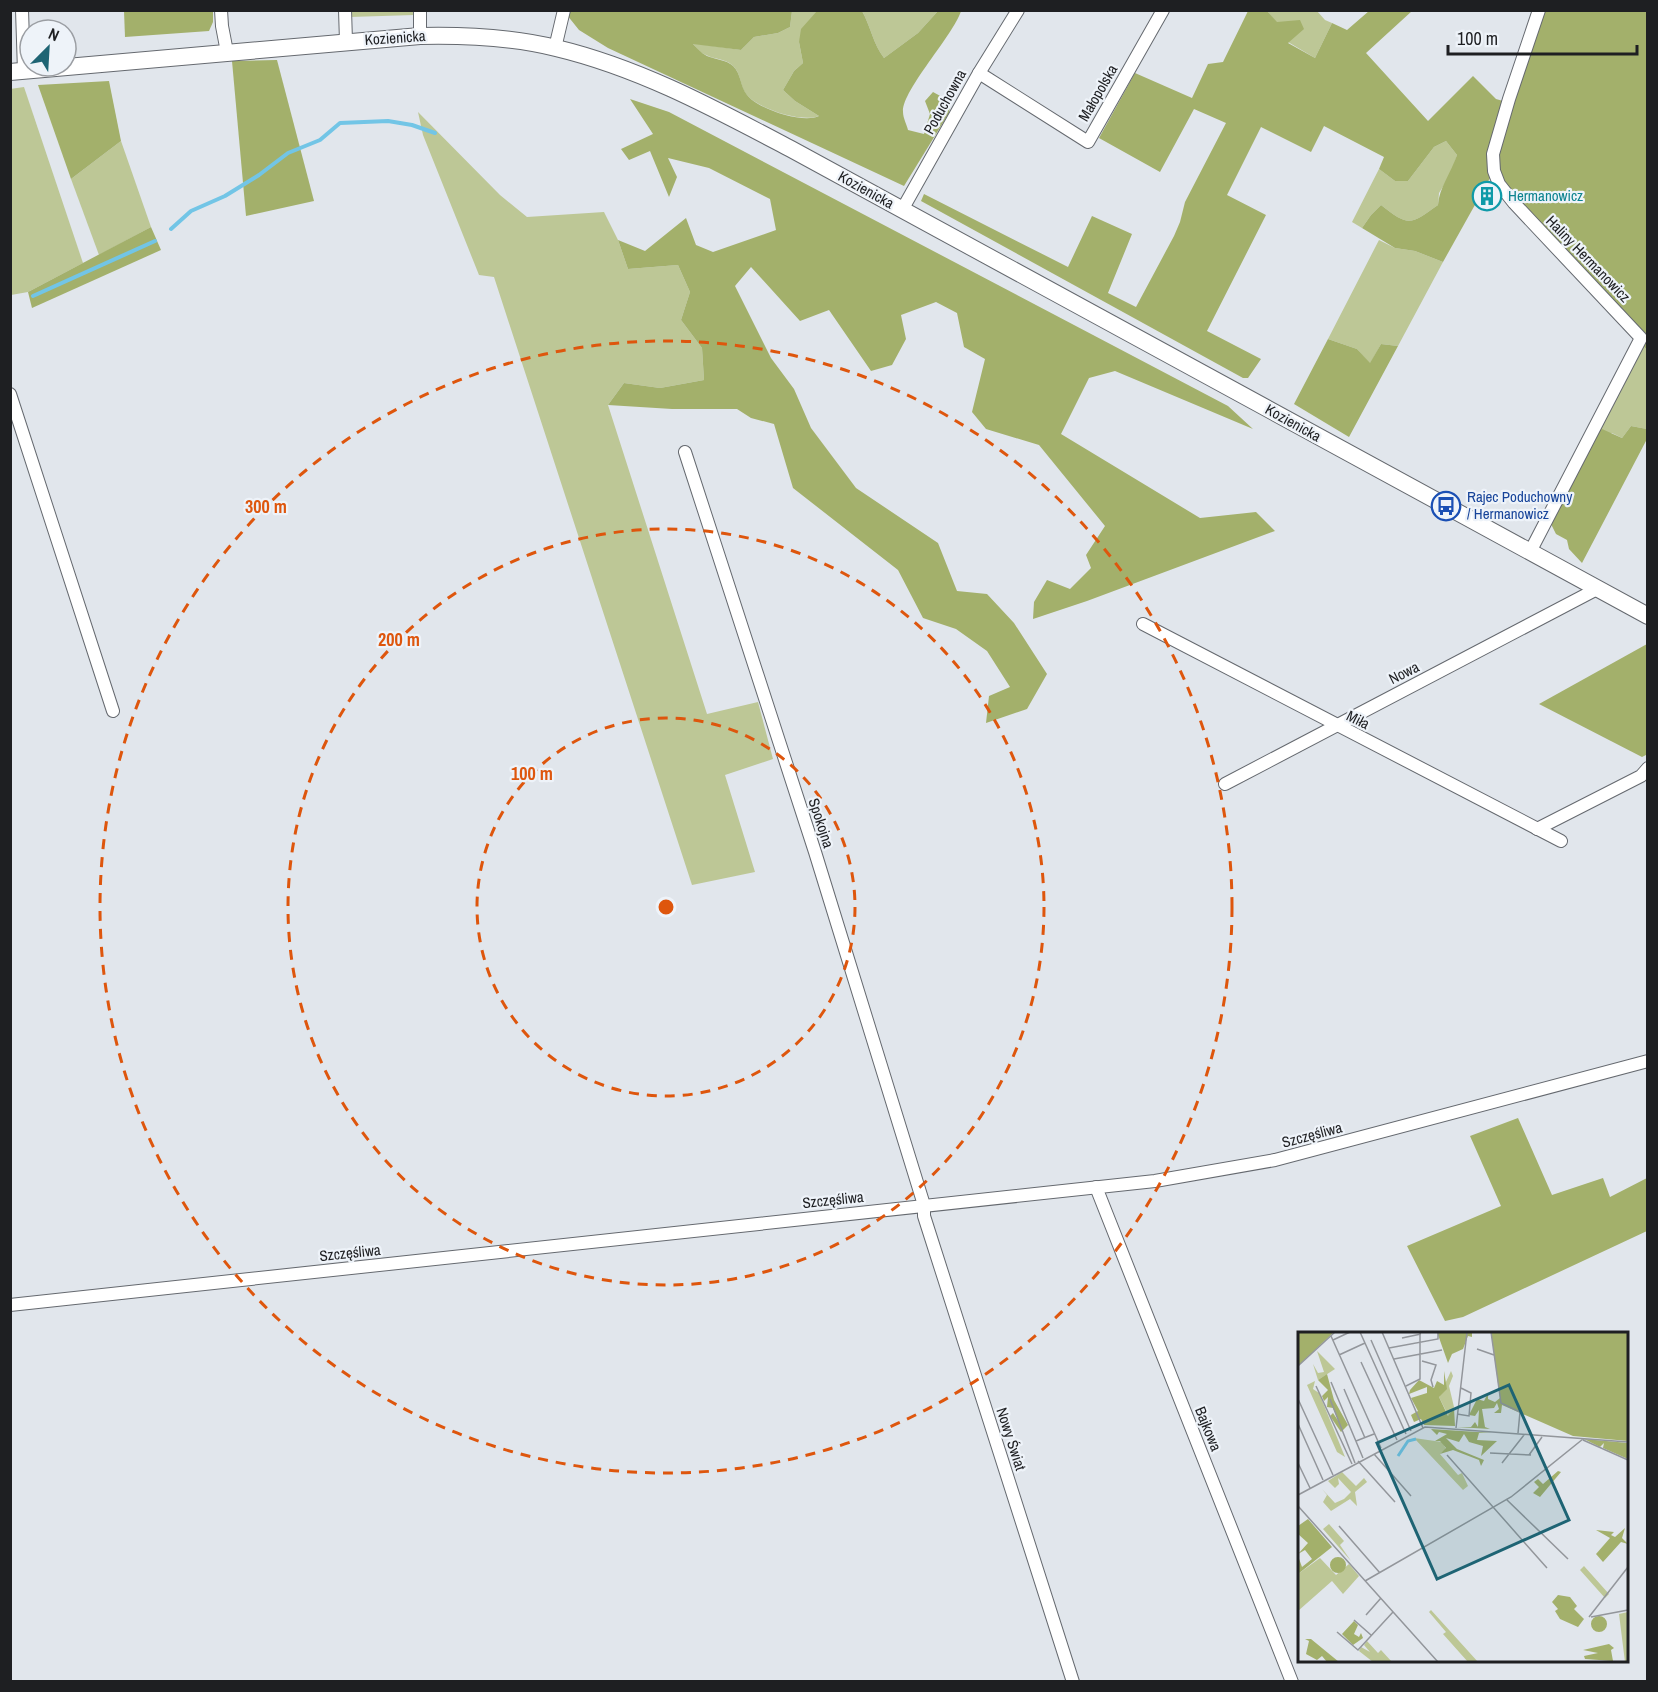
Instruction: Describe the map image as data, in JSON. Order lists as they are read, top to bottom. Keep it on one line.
{"streets":{"main road":["Kozienicka"],"street":["Małopolska","Poduchowna","Haliny Hermanowicz","Nowa","Miła","Spokojna","Szczęśliwa","Bajkowa","Nowy Świat"]},"crossings":[["Kozienicka","Poduchowna"],["Kozienicka","Haliny Hermanowicz"],["Kozienicka","Nowa"],["Małopolska","Poduchowna"],["Nowa","Miła"],["Spokojna","Szczęśliwa"],["Spokojna","Nowy Świat"],["Szczęśliwa","Bajkowa"],["Szczęśliwa","Nowy Świat"]],"places":{"building":["Hermanowicz"],"bus stop":["Rajec Poduchowny / Hermanowicz"]},"scale_bar":"100 m","north":"top right","rings":["300 m","200 m","100 m"]}
